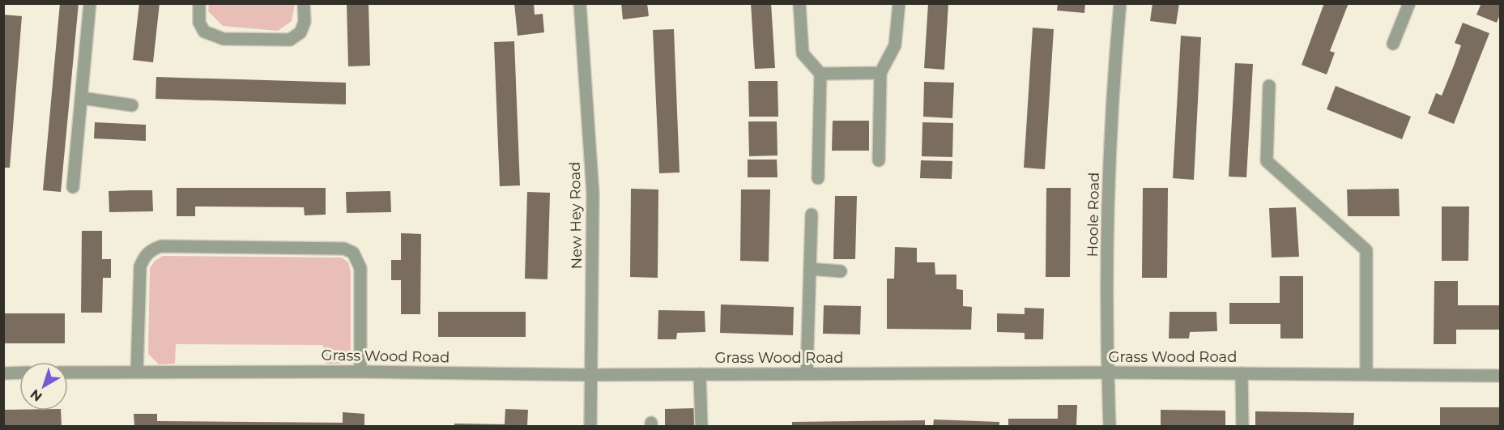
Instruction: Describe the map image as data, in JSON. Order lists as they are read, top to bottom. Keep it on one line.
{"streets":{"street":["Hoole Road","New Hey Road","Grass Wood Road"]},"crossings":[["Hoole Road","Grass Wood Road"],["New Hey Road","Grass Wood Road"]],"north":"bottom left"}
